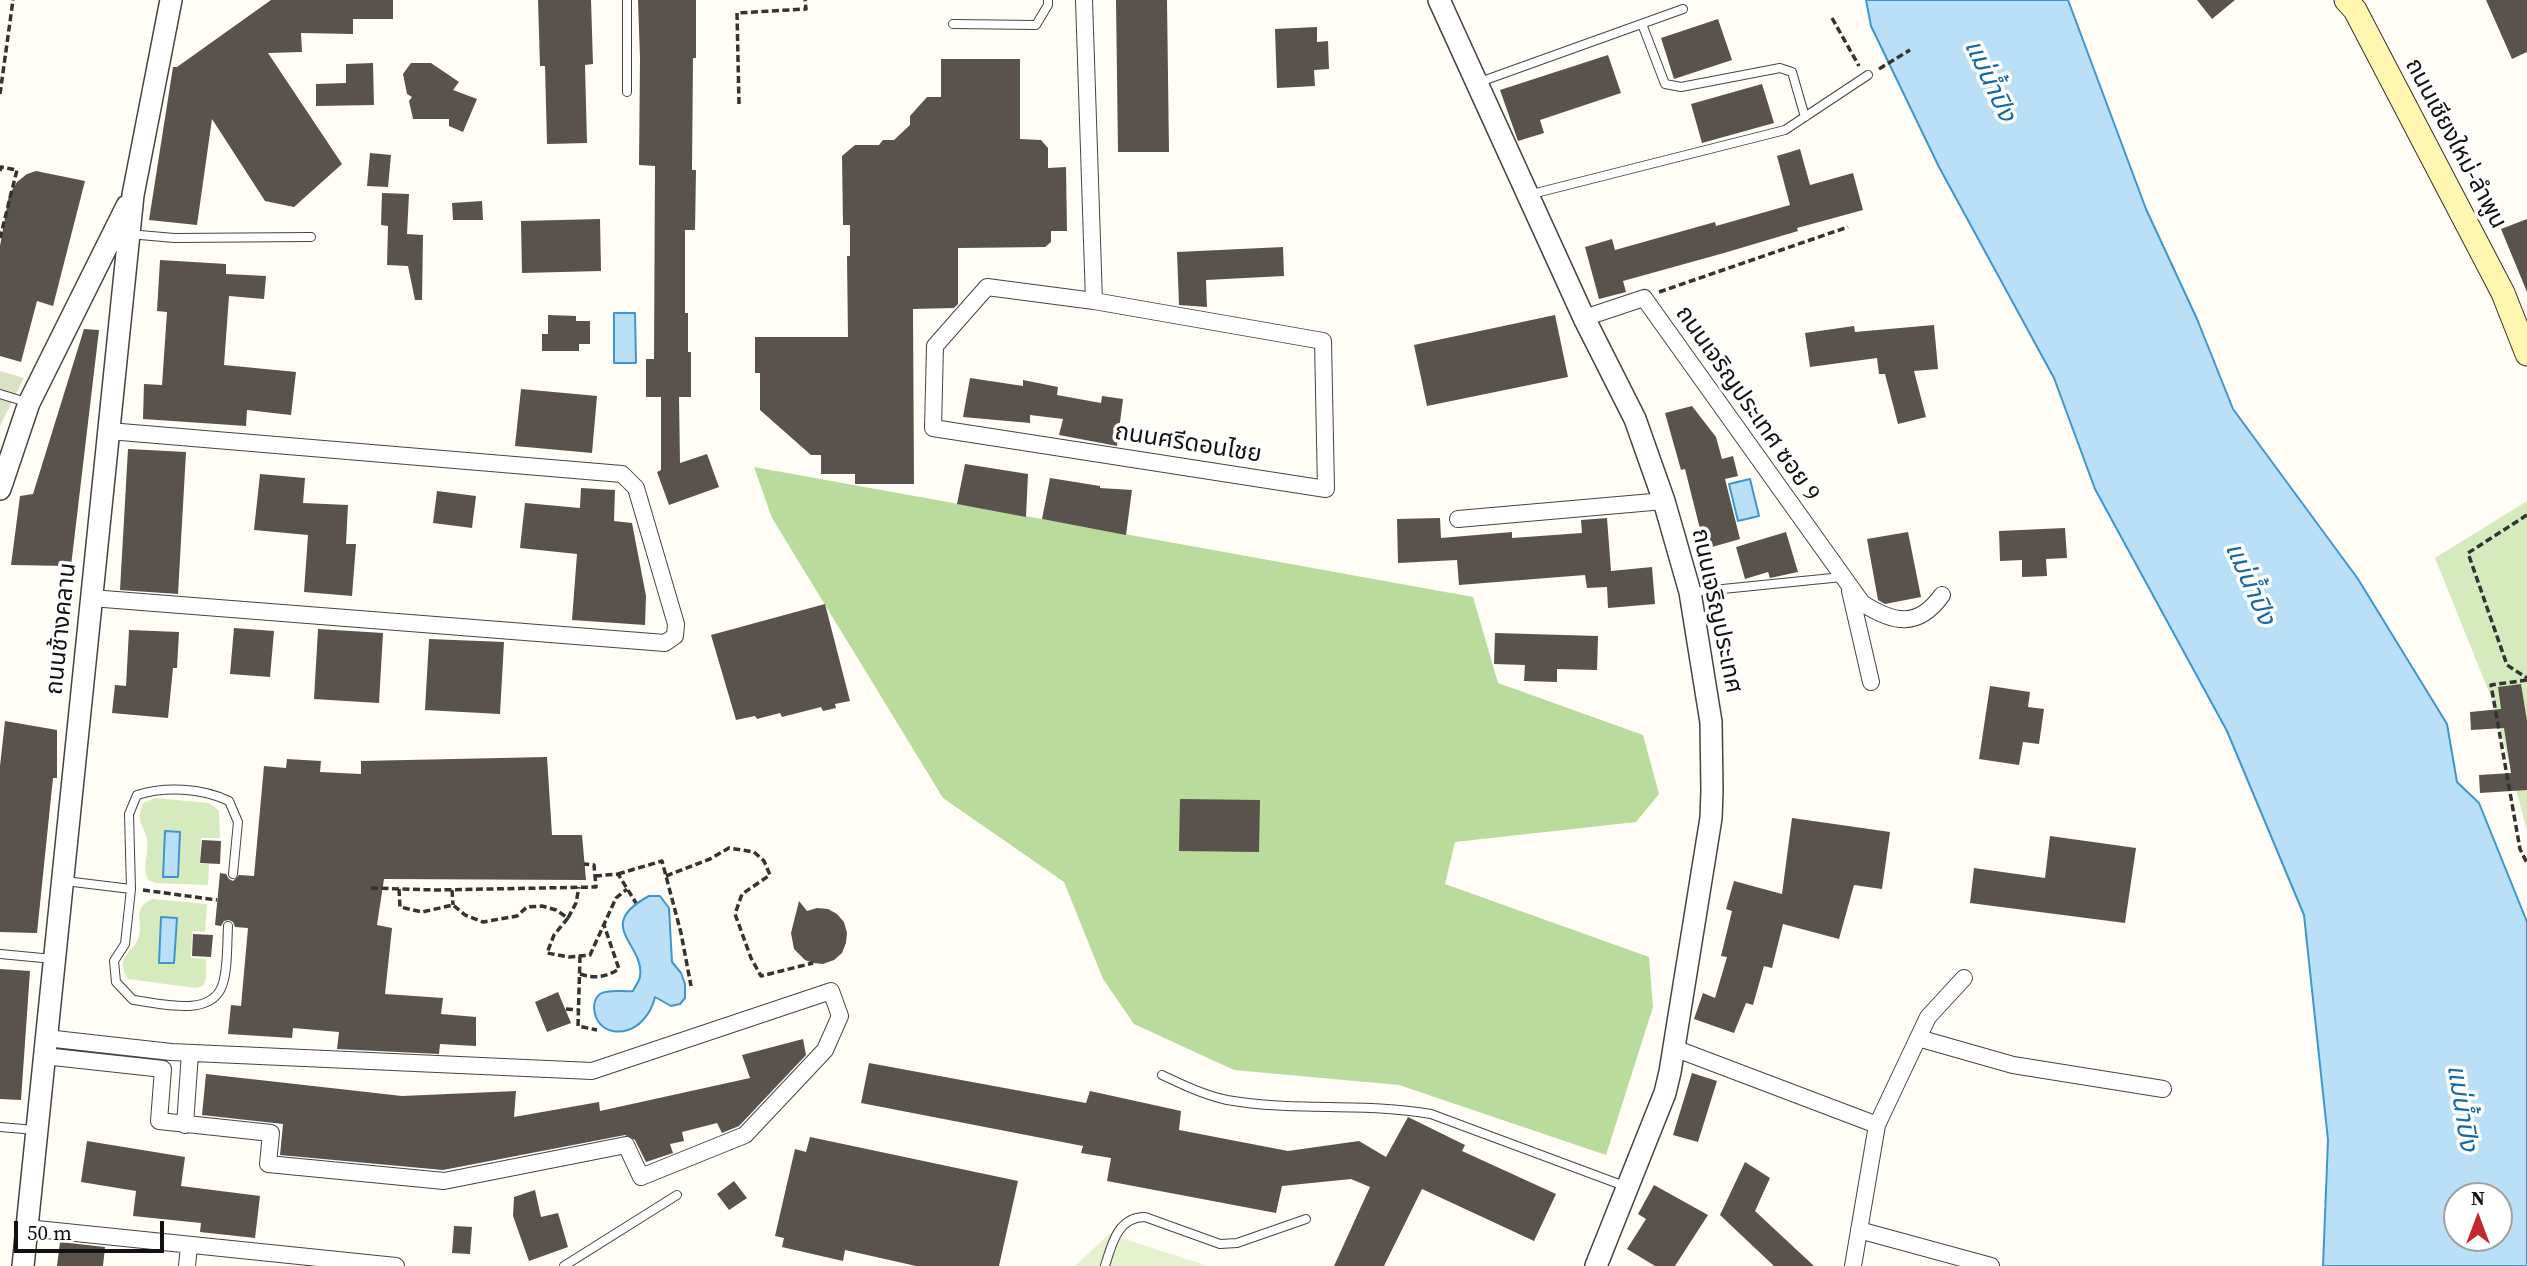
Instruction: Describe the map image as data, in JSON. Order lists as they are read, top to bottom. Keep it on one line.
{"streets":{"main road":["ถนนเชียงใหม่-ลำพูน"],"street":["ถนนเจริญประเทศ ซอย 9","ถนนศรีดอนไชย","ถนนเจริญประเทศ","ถนนช้างคลาน"]},"crossings":[["ถนนเจริญประเทศ ซอย 9","ถนนเจริญประเทศ"]],"water":["แม่น้ำปิง"],"scale_bar":"50 m","north":"top"}
